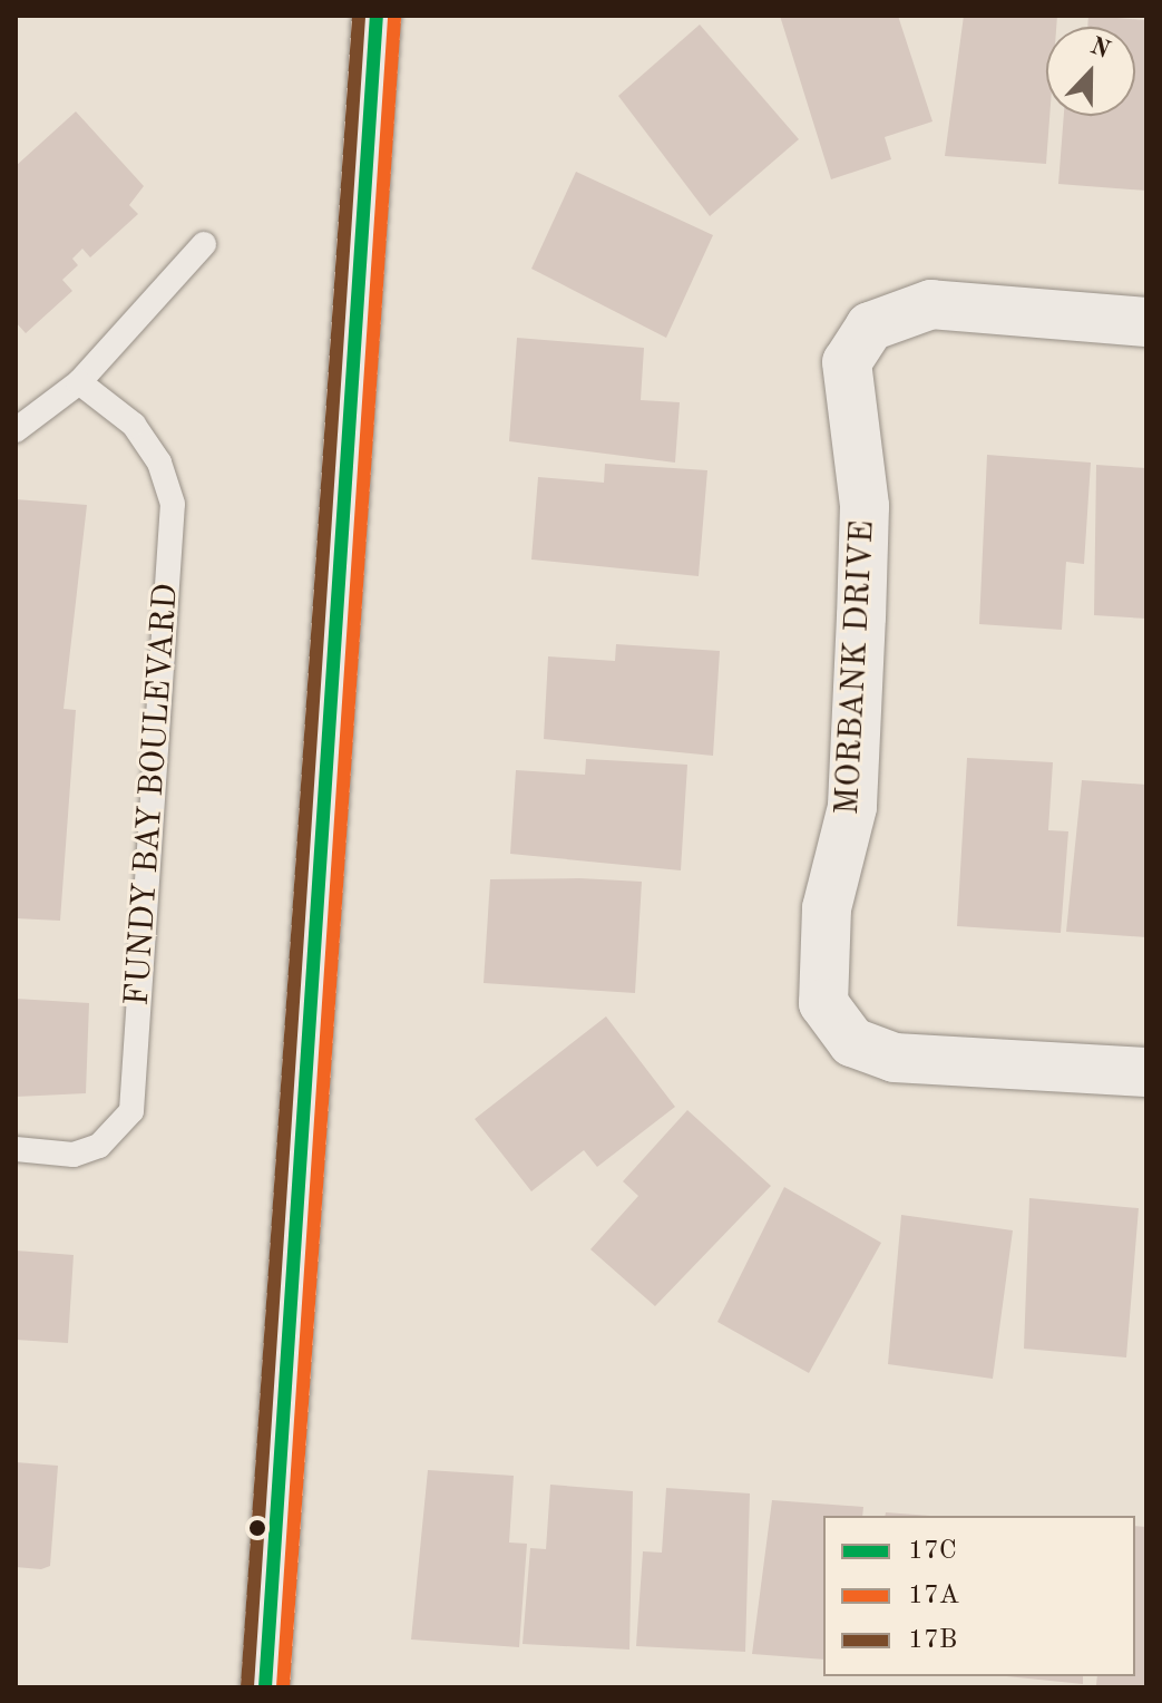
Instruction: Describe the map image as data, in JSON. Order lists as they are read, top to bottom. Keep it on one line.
{"streets":{"main road":["MORBANK DRIVE"],"lane":["FUNDY BAY BOULEVARD"]},"lines":["transit line 17C","transit line 17B","transit line 17A"],"legend":["17C","17A","17B"],"north":"top"}
